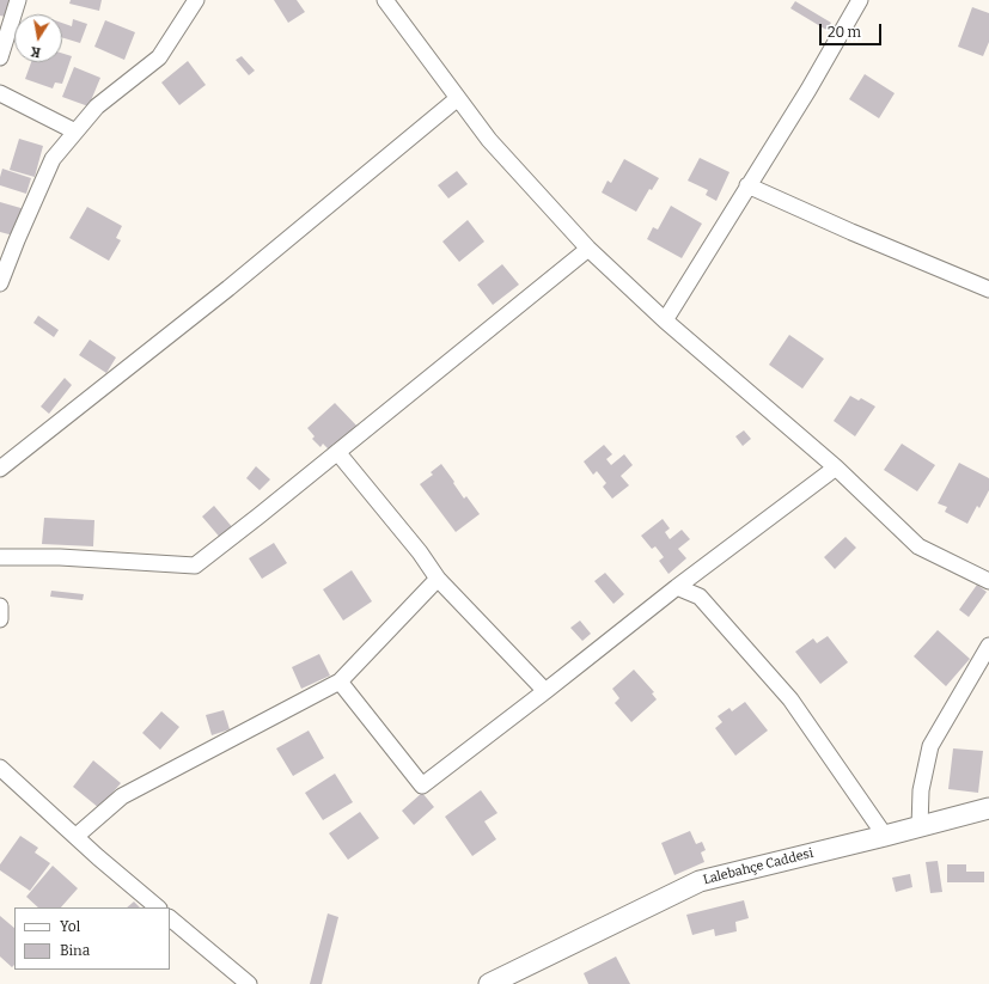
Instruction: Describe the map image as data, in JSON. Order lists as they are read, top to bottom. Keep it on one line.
{"streets":{"street":["Lalebahçe Caddesi"]},"legend":["Yol","Bina"],"scale_bar":"20 m","north":"bottom"}
